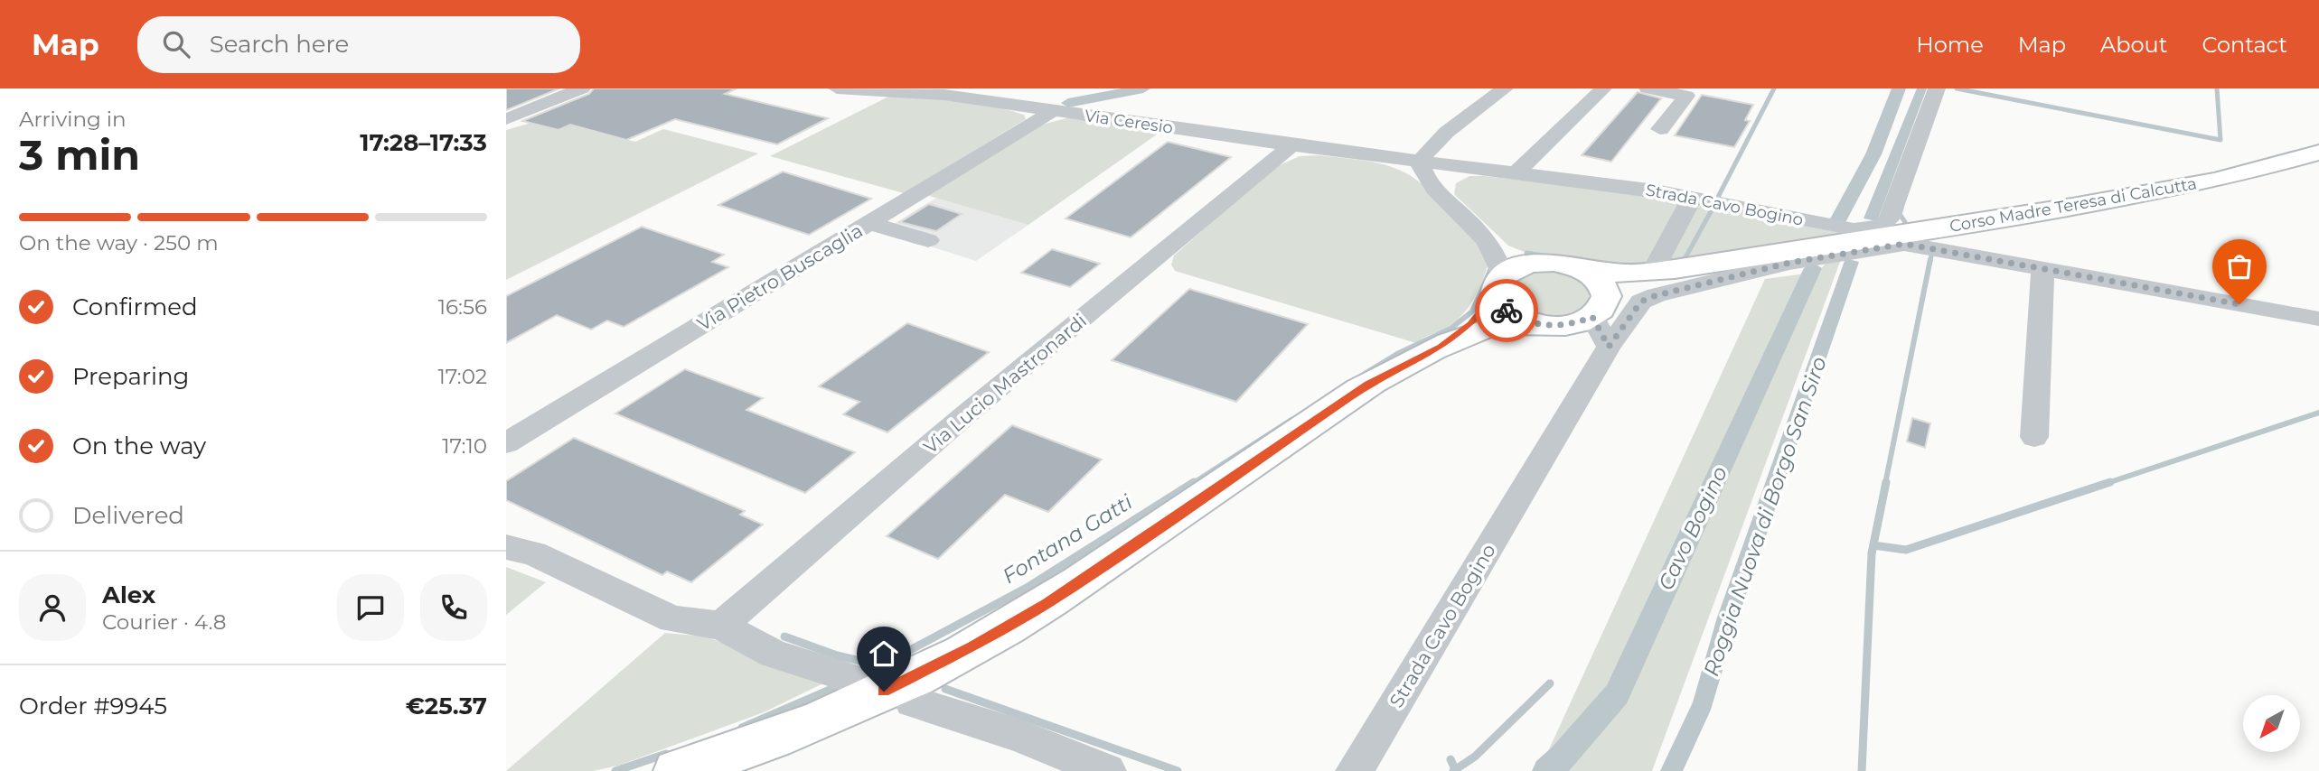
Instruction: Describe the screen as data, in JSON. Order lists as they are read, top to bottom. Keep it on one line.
{"streets":{"main road":["Corso Madre Teresa di Calcutta"],"street":["Via Ceresio","Strada Cavo Bogino","Via Pietro Buscaglia","Via Lucio Mastronardi"]},"crossings":[["Via Ceresio","Via Pietro Buscaglia"],["Via Ceresio","Via Lucio Mastronardi"],["Strada Cavo Bogino","Corso Madre Teresa di Calcutta"]],"water":["Roggia Nuova di Borgo San Siro","Cavo Bogino","Fontana Gatti"],"north":"bottom left","page":{"header":"Map","search":"Search here","nav":["Home","Map","About","Contact"],"heading":["3 min","Arriving in","17:28–17:33"],"panel":["Alex","Courier · 4.8","Order #9945","€25.37"],"bar":"On the way · 250 m","list":[["Confirmed","16:56"],["Preparing","17:02"],["On the way","17:10"],"Delivered"]}}
